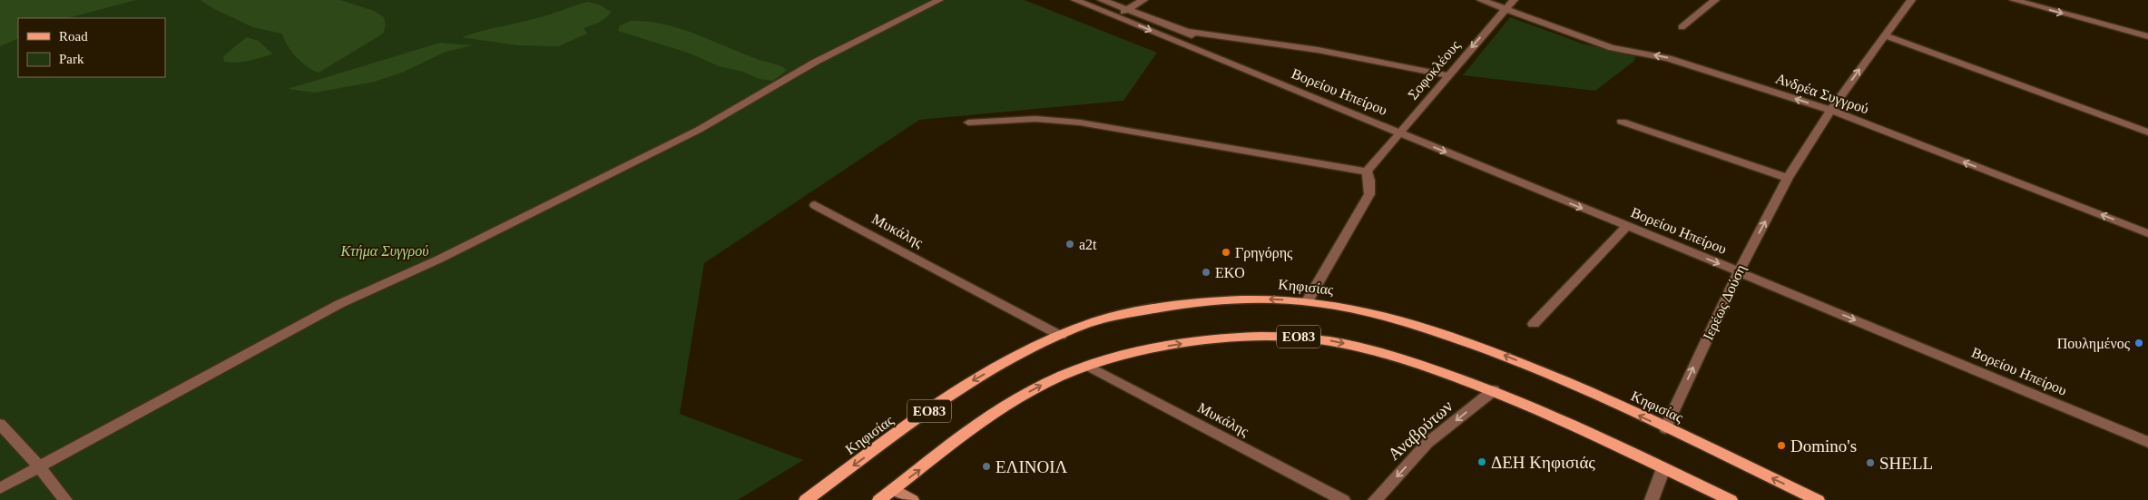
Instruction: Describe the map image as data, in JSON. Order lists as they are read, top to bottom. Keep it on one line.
{"streets":{"main road":["Κηφισίας","ΕΟ83"],"street":["Σοφοκλέους","Βορείου Ηπείρου","Ανδρέα Συγγρού","Μυκάλης","Ιερέως Δούση","Αναβρύτων"]},"crossings":[["Σοφοκλέους","Βορείου Ηπείρου"],["Σοφοκλέους","Ανδρέα Συγγρού"],["Βορείου Ηπείρου","Ιερέως Δούση"],["Ανδρέα Συγγρού","Ιερέως Δούση"],["Μυκάλης","Κηφισίας"],["Μυκάλης","ΕΟ83"],["Κηφισίας","Ιερέως Δούση"],["ΕΟ83","Αναβρύτων"]],"one_way":["Σοφοκλέους","Βορείου Ηπείρου","Ιερέως Δούση","Αναβρύτων"],"parks":["Κτήμα Συγγρού"],"places":["a2t","Γρηγόρης","EKO","Πουλημένος","Domino's","ΔΕΗ Κηφισιάς","SHELL","ΕΛΙΝΟΙΛ"],"legend":["Road","Park"]}
